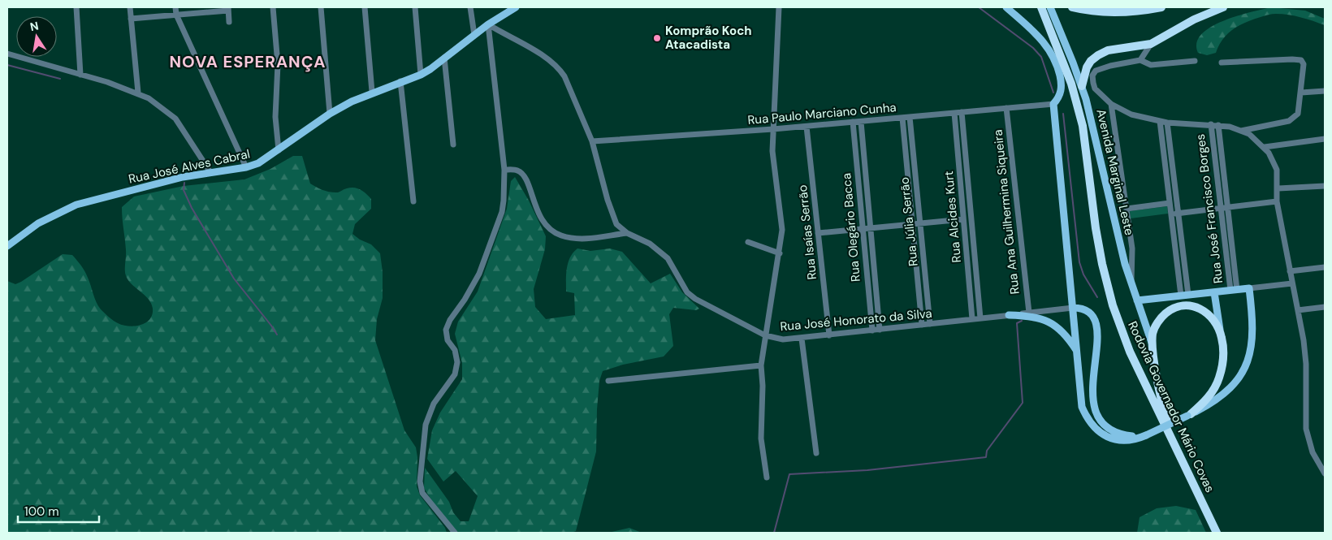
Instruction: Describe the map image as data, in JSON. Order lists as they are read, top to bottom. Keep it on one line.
{"streets":{"highway":["Rodovia Governador Mário Covas"],"main road":["Rua José Alves Cabral","Avenida Marginal Leste"],"street":["Rua Paulo Marciano Cunha","Rua José Francisco Borges","Rua Ana Guilhermina Siqueira","Rua Alcides Kurt","Rua Júlia Serrão","Rua Olegário Bacca","Rua Isaías Serrão","Rua José Honorato da Silva"]},"crossings":[["Rua Paulo Marciano Cunha","Rua Ana Guilhermina Siqueira"],["Rua Paulo Marciano Cunha","Rua Alcides Kurt"],["Rua Paulo Marciano Cunha","Rua Júlia Serrão"],["Rua Paulo Marciano Cunha","Rua Olegário Bacca"],["Rua Paulo Marciano Cunha","Rua Isaías Serrão"],["Rua Paulo Marciano Cunha","Rua José Honorato da Silva"],["Rua José Alves Cabral","Rua José Honorato da Silva"],["Rua Alcides Kurt","Rua José Honorato da Silva"],["Rua Júlia Serrão","Rua José Honorato da Silva"],["Rua Olegário Bacca","Rua José Honorato da Silva"],["Rua Isaías Serrão","Rua José Honorato da Silva"]],"districts":["NOVA ESPERANÇA"],"places":["Komprão Koch Atacadista"],"scale_bar":"100 m","north":"top"}
